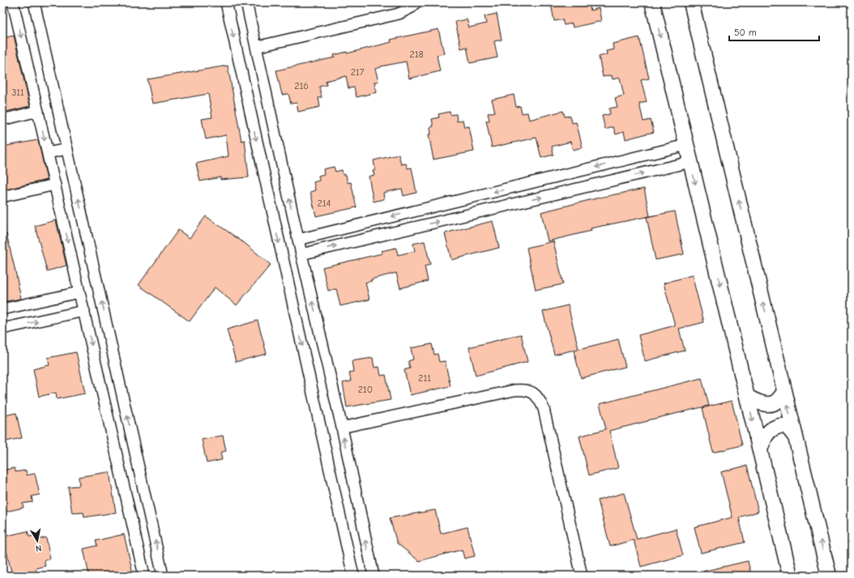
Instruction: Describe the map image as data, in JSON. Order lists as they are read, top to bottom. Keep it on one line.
{"house_numbers":["218","217","216","311","214","211","210"],"scale_bar":"50 m","north":"bottom"}
